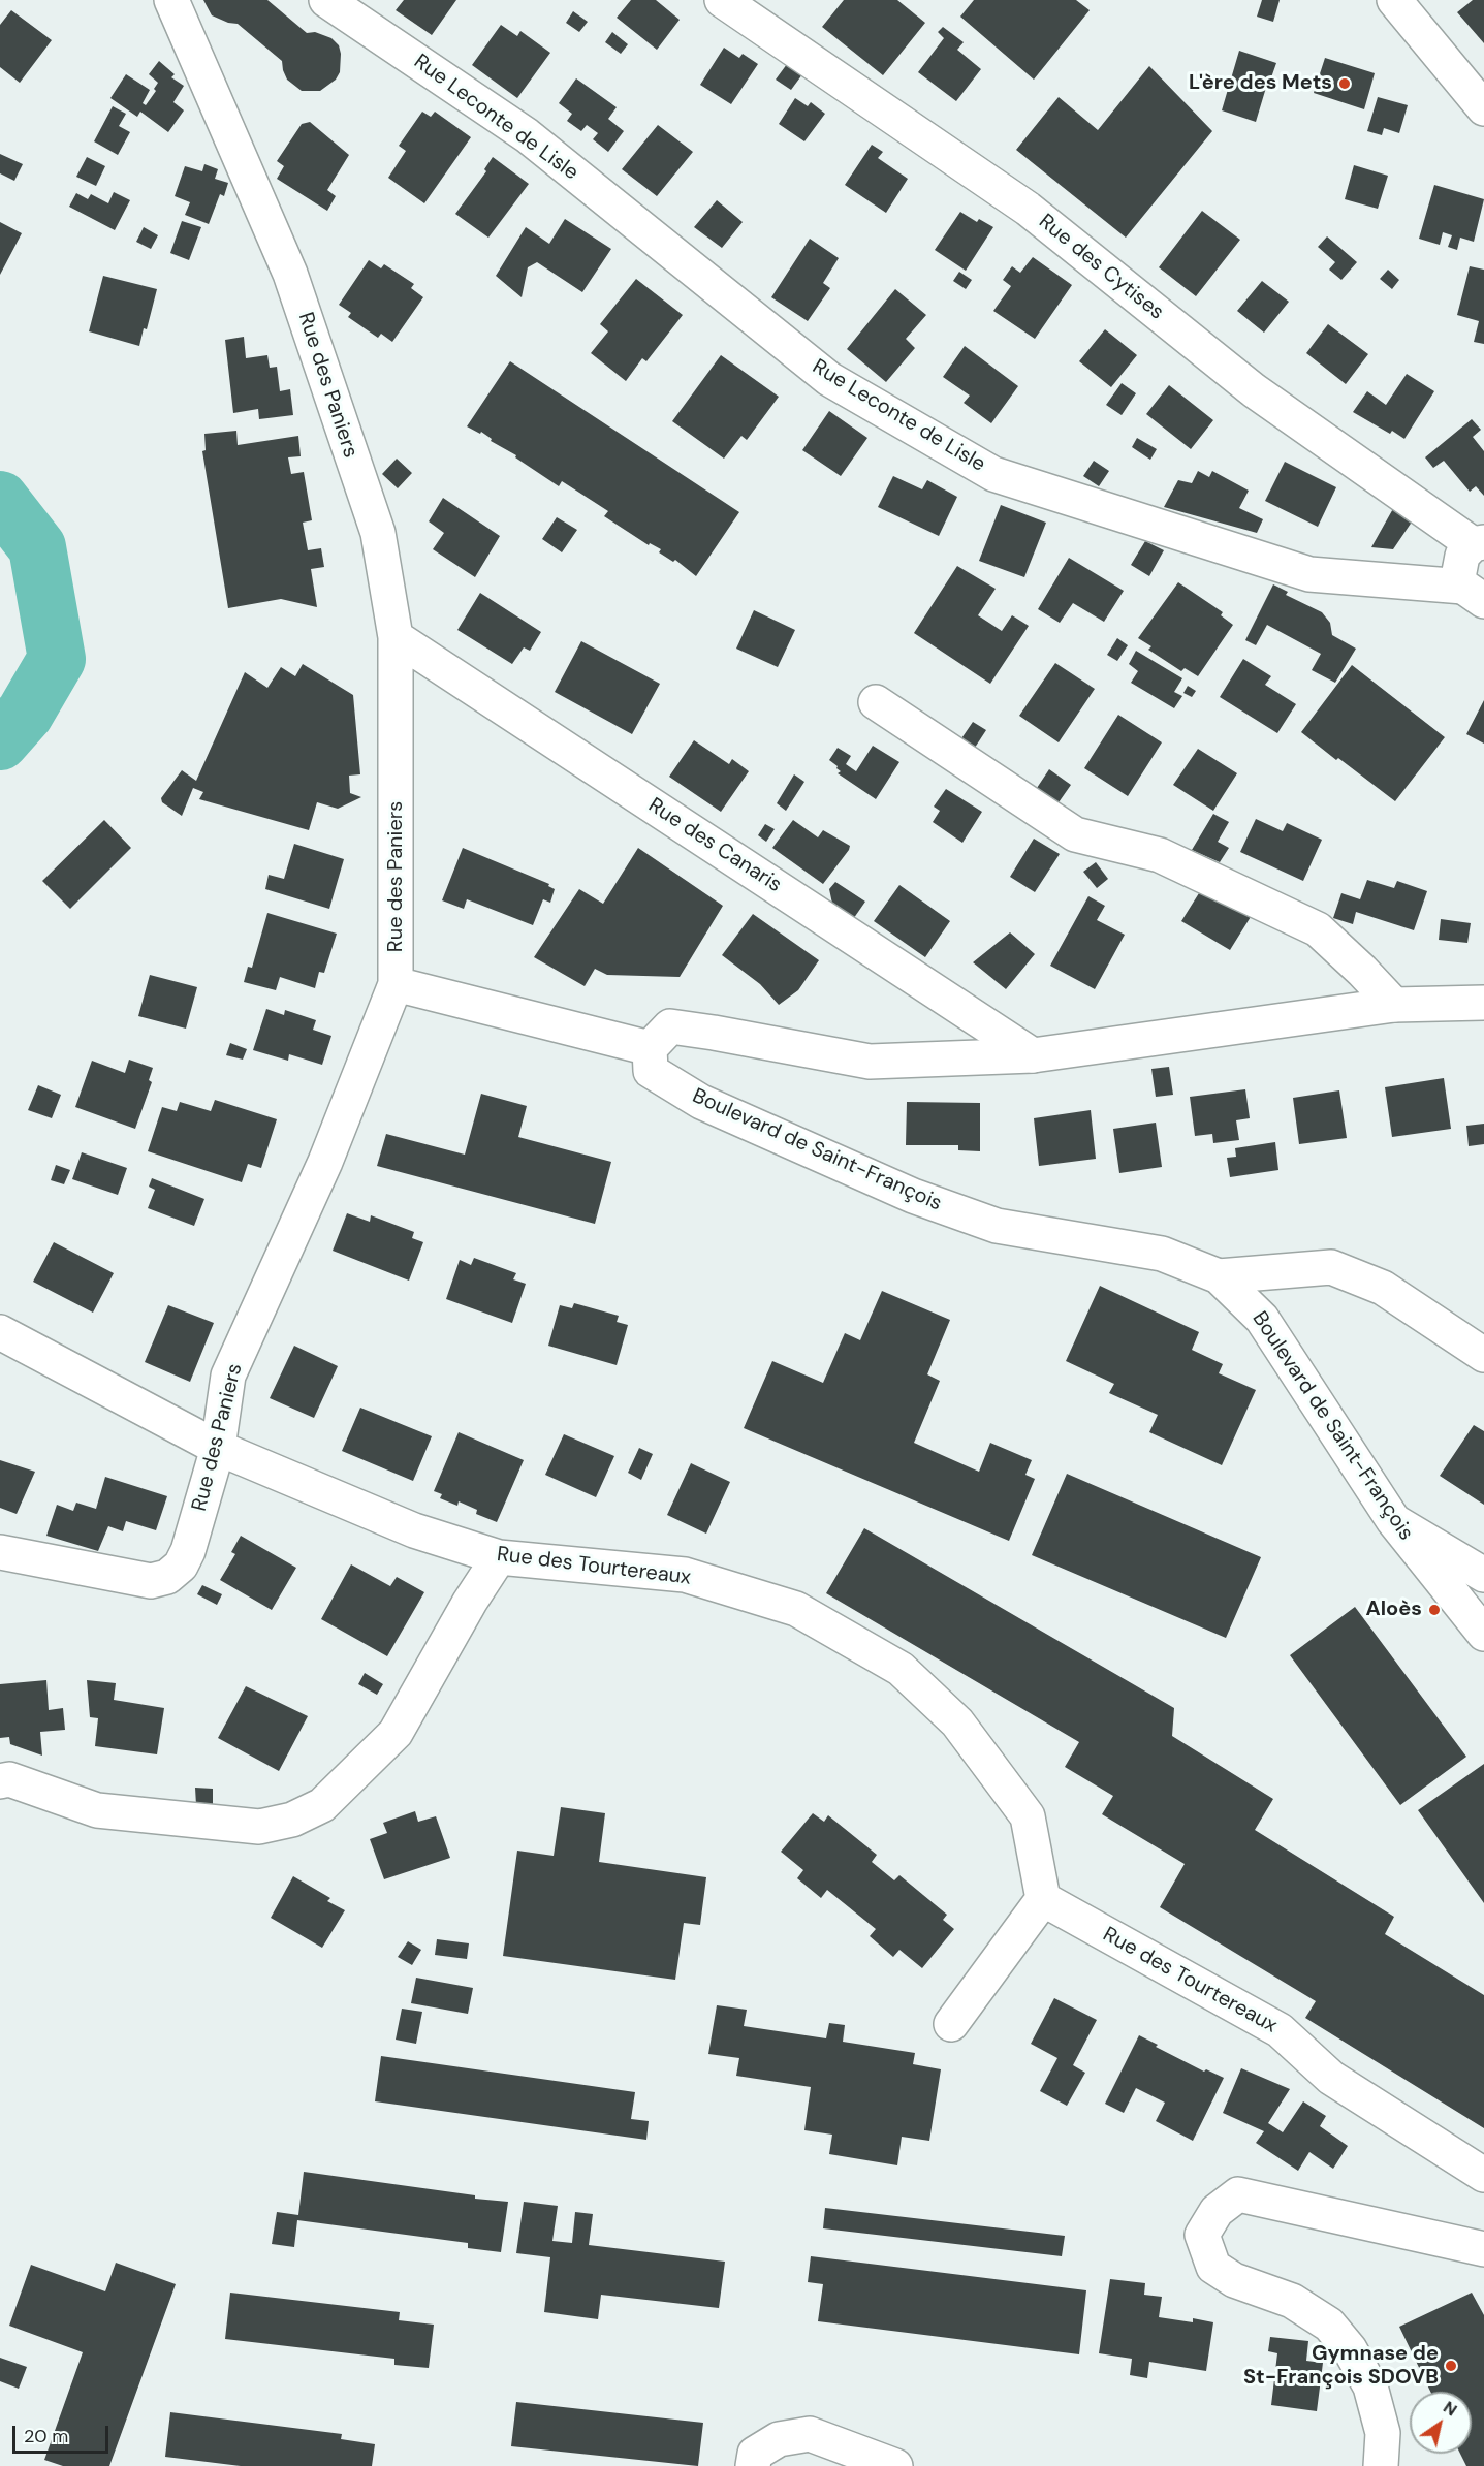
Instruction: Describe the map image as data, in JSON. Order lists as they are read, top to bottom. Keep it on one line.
{"streets":{"street":["Rue Leconte de Lisle","Rue des Cytises","Rue des Paniers","Rue des Canaris","Boulevard de Saint-François","Rue des Tourtereaux"]},"crossings":[["Rue des Paniers","Rue des Canaris"],["Rue des Paniers","Rue des Tourtereaux"]],"places":["L'ère des Mets","Aloès","Gymnase de St-François SDOVB"],"scale_bar":"20 m","north":"top right"}
